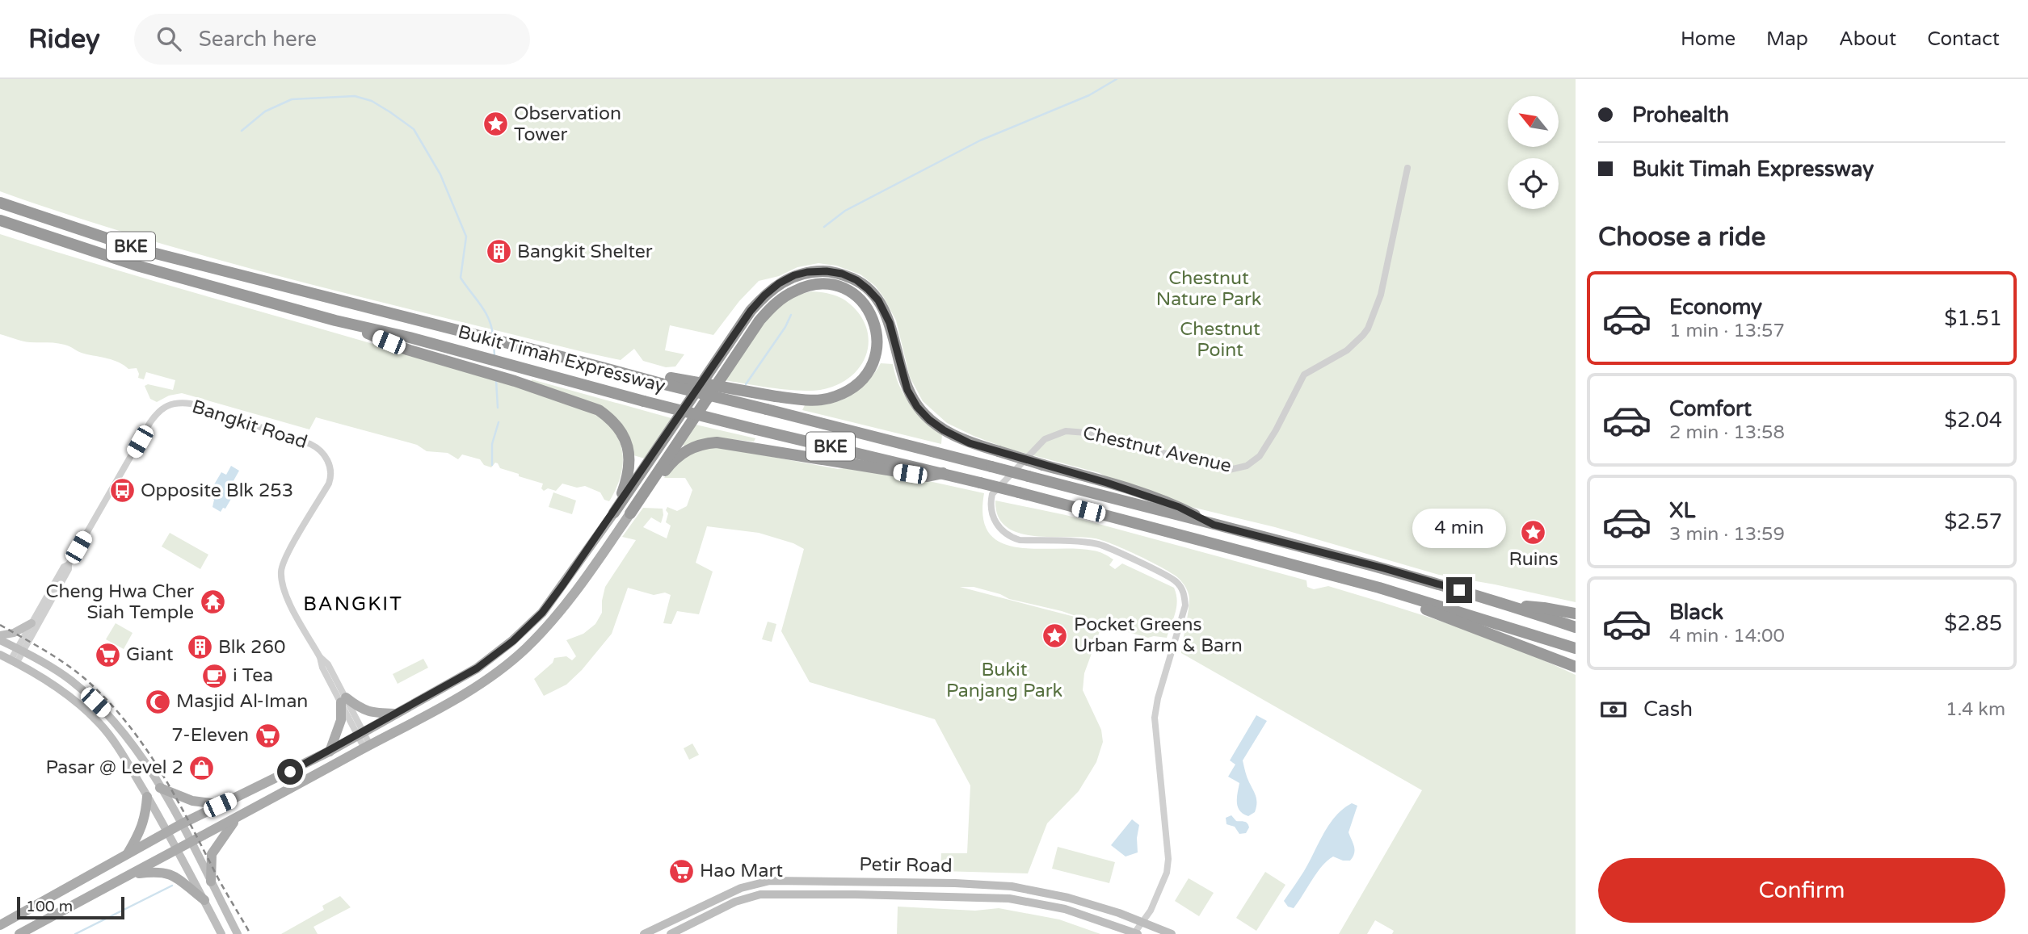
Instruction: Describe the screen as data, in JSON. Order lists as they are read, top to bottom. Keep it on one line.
{"streets":{"highway":["BKE","Bukit Timah Expressway"],"main road":["Petir Road"],"street":["Bangkit Road","Chestnut Avenue"]},"crossings":[["Chestnut Avenue","Petir Road"]],"districts":["BANGKIT"],"parks":["Chestnut Nature Park","Chestnut Point","Bukit Panjang Park"],"places":{"place":["Observation Tower","Ruins","Pocket Greens Urban Farm & Barn"],"building":["Bangkit Shelter","Blk 260"],"bus stop":["Opposite Blk 253"],"temple":["Cheng Hwa Cher Siah Temple"],"supermarket":["Giant","7-Eleven","Hao Mart"],"cafe":["i Tea"],"mosque":["Masjid Al-Iman"],"shop":["Pasar @ Level 2"]},"scale_bar":"100 m","north":"top left","page":{"header":"Ridey","search":"Search here","nav":["Home","Map","About","Contact"],"banner":["Prohealth","Bukit Timah Expressway"],"heading":"Choose a ride","list":[{"name":"Economy","note":"1 min · 13:57","value":"$1.51"},{"name":"Comfort","note":"2 min · 13:58","value":"$2.04"},{"name":"XL","note":"3 min · 13:59","value":"$2.57"},{"name":"Black","note":"4 min · 14:00","value":"$2.85"}],"bubble":"4 min","pay":["Cash","1.4 km"],"buttons":"Confirm","scale":"100 m"}}
